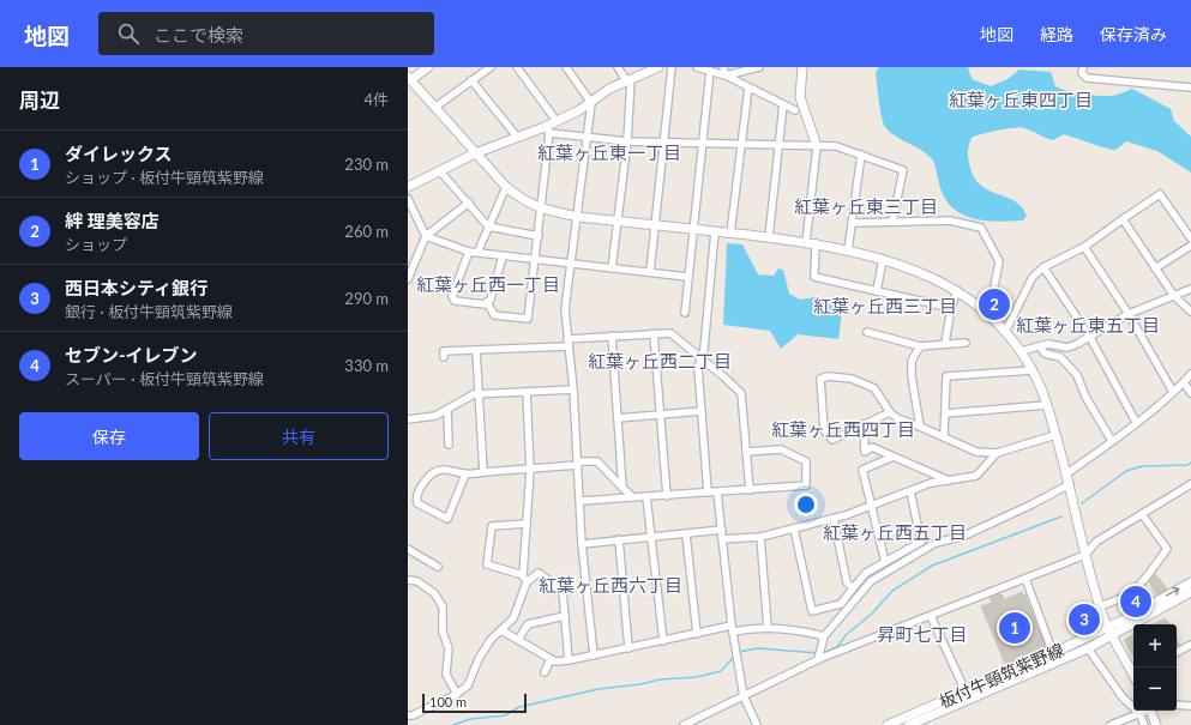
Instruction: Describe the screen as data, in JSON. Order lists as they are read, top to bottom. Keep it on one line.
{"streets":{"street":["板付牛頸筑紫野線"]},"districts":["紅葉ヶ丘東四丁目","紅葉ヶ丘東一丁目","紅葉ヶ丘東三丁目","紅葉ヶ丘西一丁目","紅葉ヶ丘西三丁目","紅葉ヶ丘東五丁目","紅葉ヶ丘西二丁目","紅葉ヶ丘西四丁目","紅葉ヶ丘西五丁目","紅葉ヶ丘西六丁目","昇町七丁目"],"scale_bar":"100 m","page":{"header":"地図","search":"ここで検索","nav":["地図","経路","保存済み"],"heading":["周辺","4件"],"list":[{"mark":"1","name":"ダイレックス","note":"ショップ · 板付牛頸筑紫野線","value":"230 m"},{"mark":"2","name":"絆 理美容店","note":"ショップ","value":"260 m"},{"mark":"3","name":"西日本シティ銀行","note":"銀行 · 板付牛頸筑紫野線","value":"290 m"},{"mark":"4","name":"セブン-イレブン","note":"スーパー · 板付牛頸筑紫野線","value":"330 m"}],"pins":["2","4","3","1"],"buttons":["保存","共有"],"map_buttons":["+","−"],"scale":"100 m"}}
